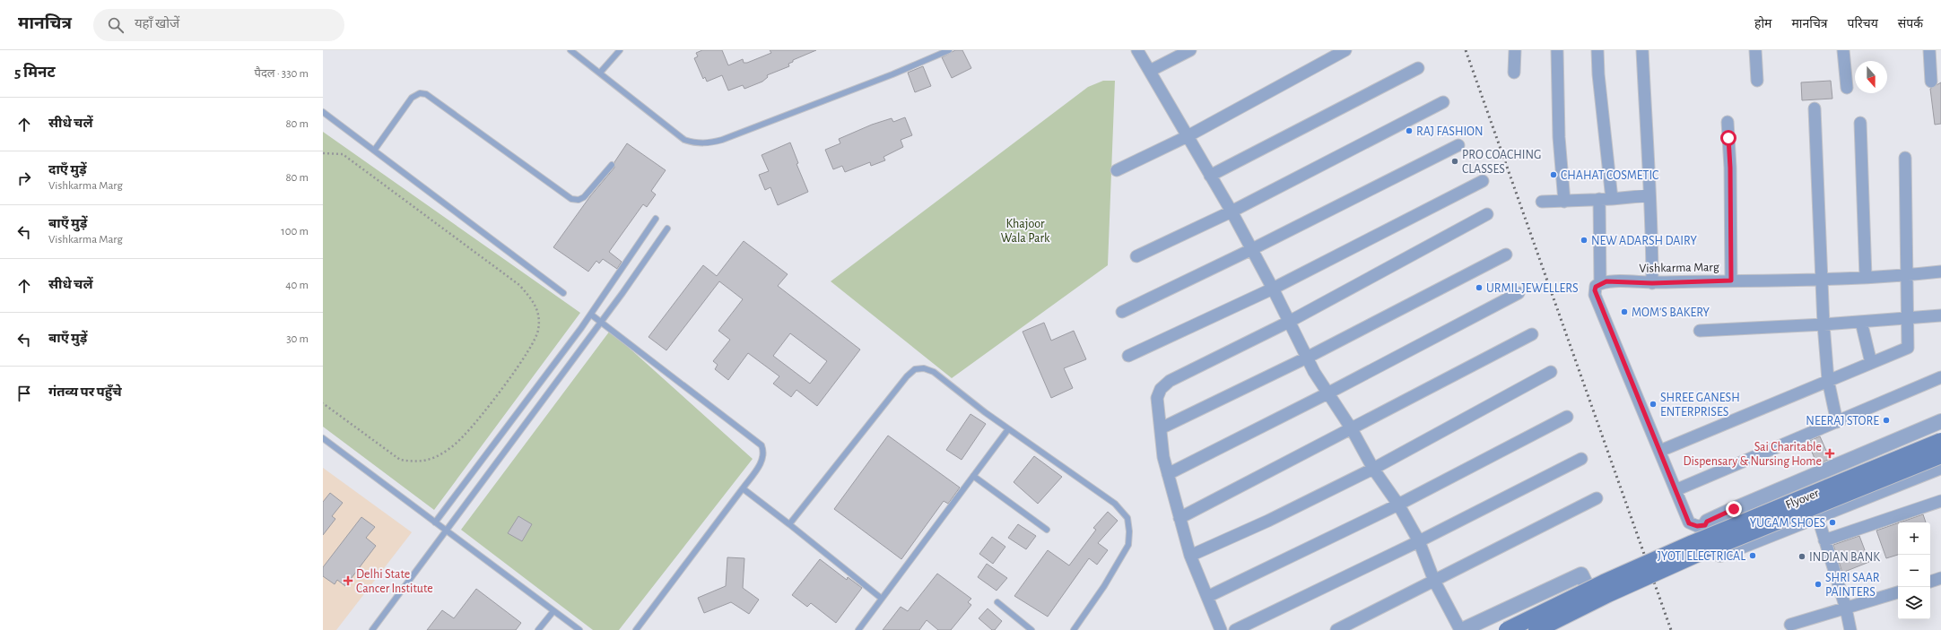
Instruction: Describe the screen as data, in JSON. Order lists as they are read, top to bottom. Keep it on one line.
{"streets":{"main road":["Flyover"],"street":["Vishkarma Marg"]},"parks":["Khajoor Wala Park"],"places":{"other":["RAJ FASHION","PRO COACHING CLASSES","CHAHAT COSMETIC","NEW ADARSH DAIRY","URMIL JEWELLERS","MOM'S BAKERY","SHREE GANESH ENTERPRISES","NEERAJ STORE","YUGAM SHOES","JYOTI ELECTRICAL","INDIAN BANK","SHRI SAAR PAINTERS"],"health":["Sai Charitable Dispensary & Nursing Home","Delhi State Cancer Institute"]},"north":"bottom","page":{"header":"मानचित्र","search":"यहाँ खोजें","nav":["होम","मानचित्र","परिचय","संपर्क"],"heading":["5 मिनट","पैदल · 330 m"],"list":[["सीधे चलें","80 m"],["दाएँ मुड़ें","Vishkarma Marg","80 m"],["बाएँ मुड़ें","Vishkarma Marg","100 m"],["सीधे चलें","40 m"],["बाएँ मुड़ें","30 m"],"गंतव्य पर पहुँचे"],"map_buttons":["+","−"]}}
